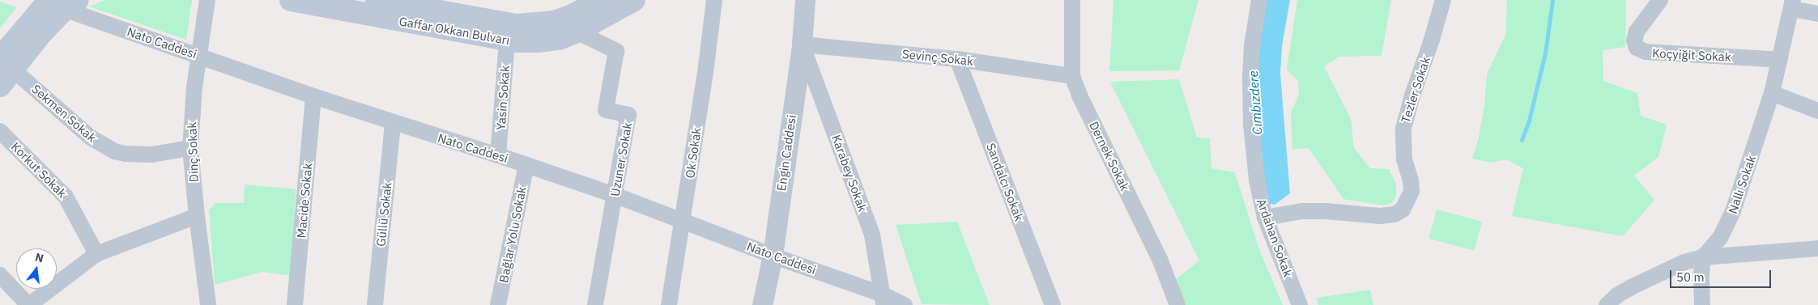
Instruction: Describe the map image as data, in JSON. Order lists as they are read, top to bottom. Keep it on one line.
{"streets":{"main road":["Gaffar Okkan Bulvarı"],"street":["Nato Caddesi","Koçyiğit Sokak","Sevinç Sokak","Tezler Sokak","Yasin Sokak","Sekmen Sokak","Dinç Sokak","Ok Sokak","Engin Caddesi","Dernek Sokak","Uzuner Sokak","Korkut Sokak","Karabey Sokak","Sandalcı Sokak","Nallı Sokak","Macide Sokak","Güllü Sokak","Bağlar Yolu Sokak","Ardahan Sokak"]},"crossings":[["Gaffar Okkan Bulvarı","Yasin Sokak"],["Gaffar Okkan Bulvarı","Uzuner Sokak"],["Nato Caddesi","Yasin Sokak"],["Nato Caddesi","Dinç Sokak"],["Nato Caddesi","Ok Sokak"],["Nato Caddesi","Engin Caddesi"],["Nato Caddesi","Uzuner Sokak"],["Nato Caddesi","Karabey Sokak"],["Nato Caddesi","Macide Sokak"],["Nato Caddesi","Güllü Sokak"],["Nato Caddesi","Bağlar Yolu Sokak"],["Koçyiğit Sokak","Nallı Sokak"],["Sevinç Sokak","Engin Caddesi"],["Sevinç Sokak","Dernek Sokak"],["Sevinç Sokak","Karabey Sokak"],["Sevinç Sokak","Sandalcı Sokak"],["Tezler Sokak","Ardahan Sokak"],["Sekmen Sokak","Dinç Sokak"],["Engin Caddesi","Karabey Sokak"]],"water":["Cımbızdere"],"scale_bar":"50 m","north":"top"}
